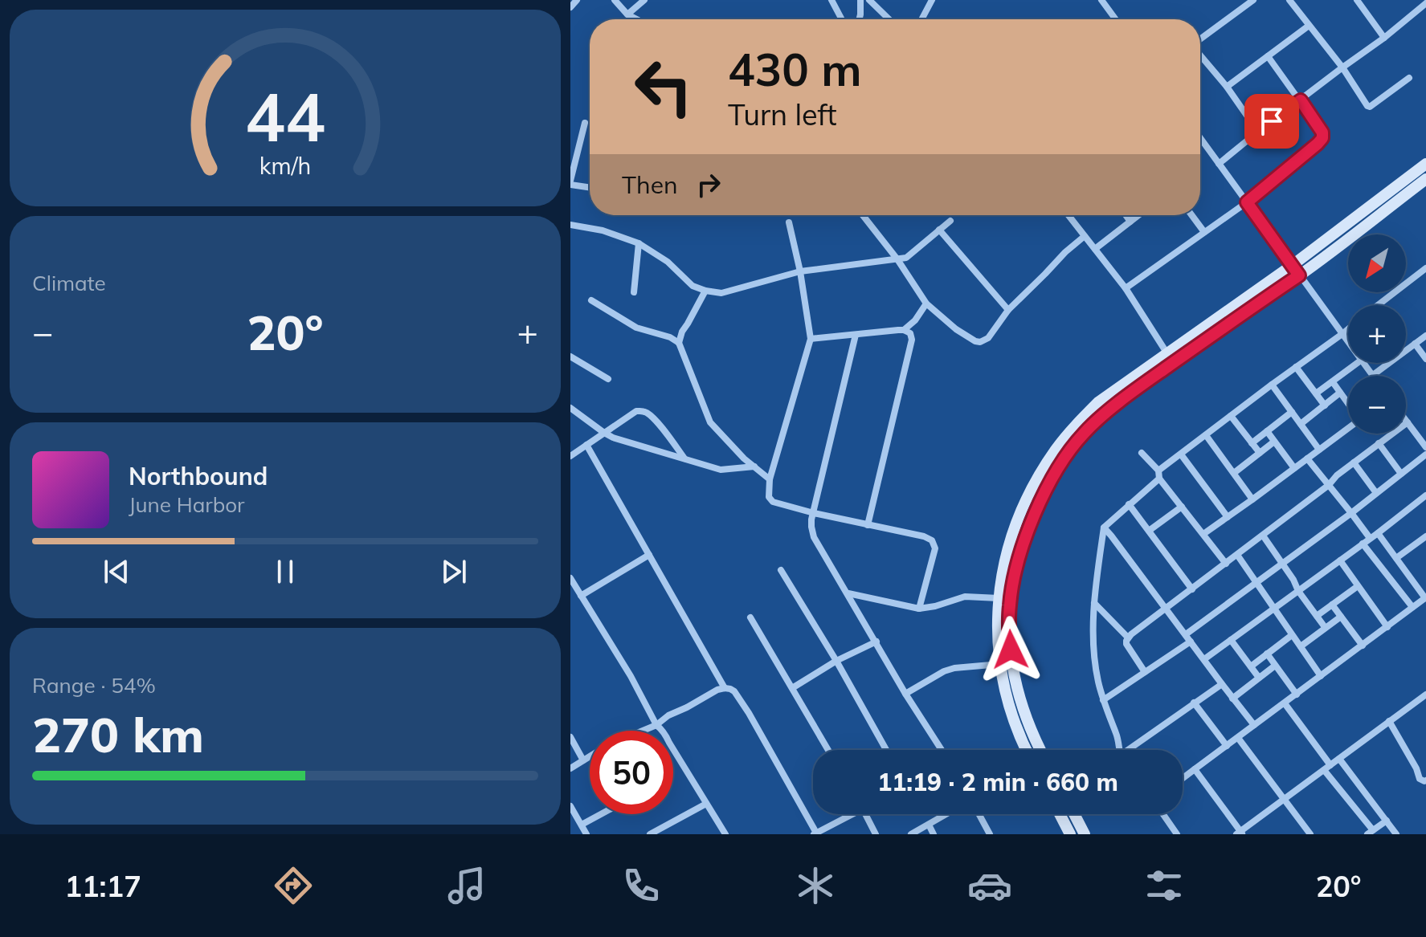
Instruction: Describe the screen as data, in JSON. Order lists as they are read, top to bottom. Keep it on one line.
{"north":"bottom left","page":{"turn":["430 m","Turn left"],"then":"Then","tile":["Climate",["Range · 54%","270 km"]],"map_buttons":["+","−"],"heat":["−","20°","+"],"song":["Northbound","June Harbor"],"limit":"50","trip":"11:19 · 2 min · 660 m","tabs":["11:17","20°"],"gauge":["44","km/h"]}}
